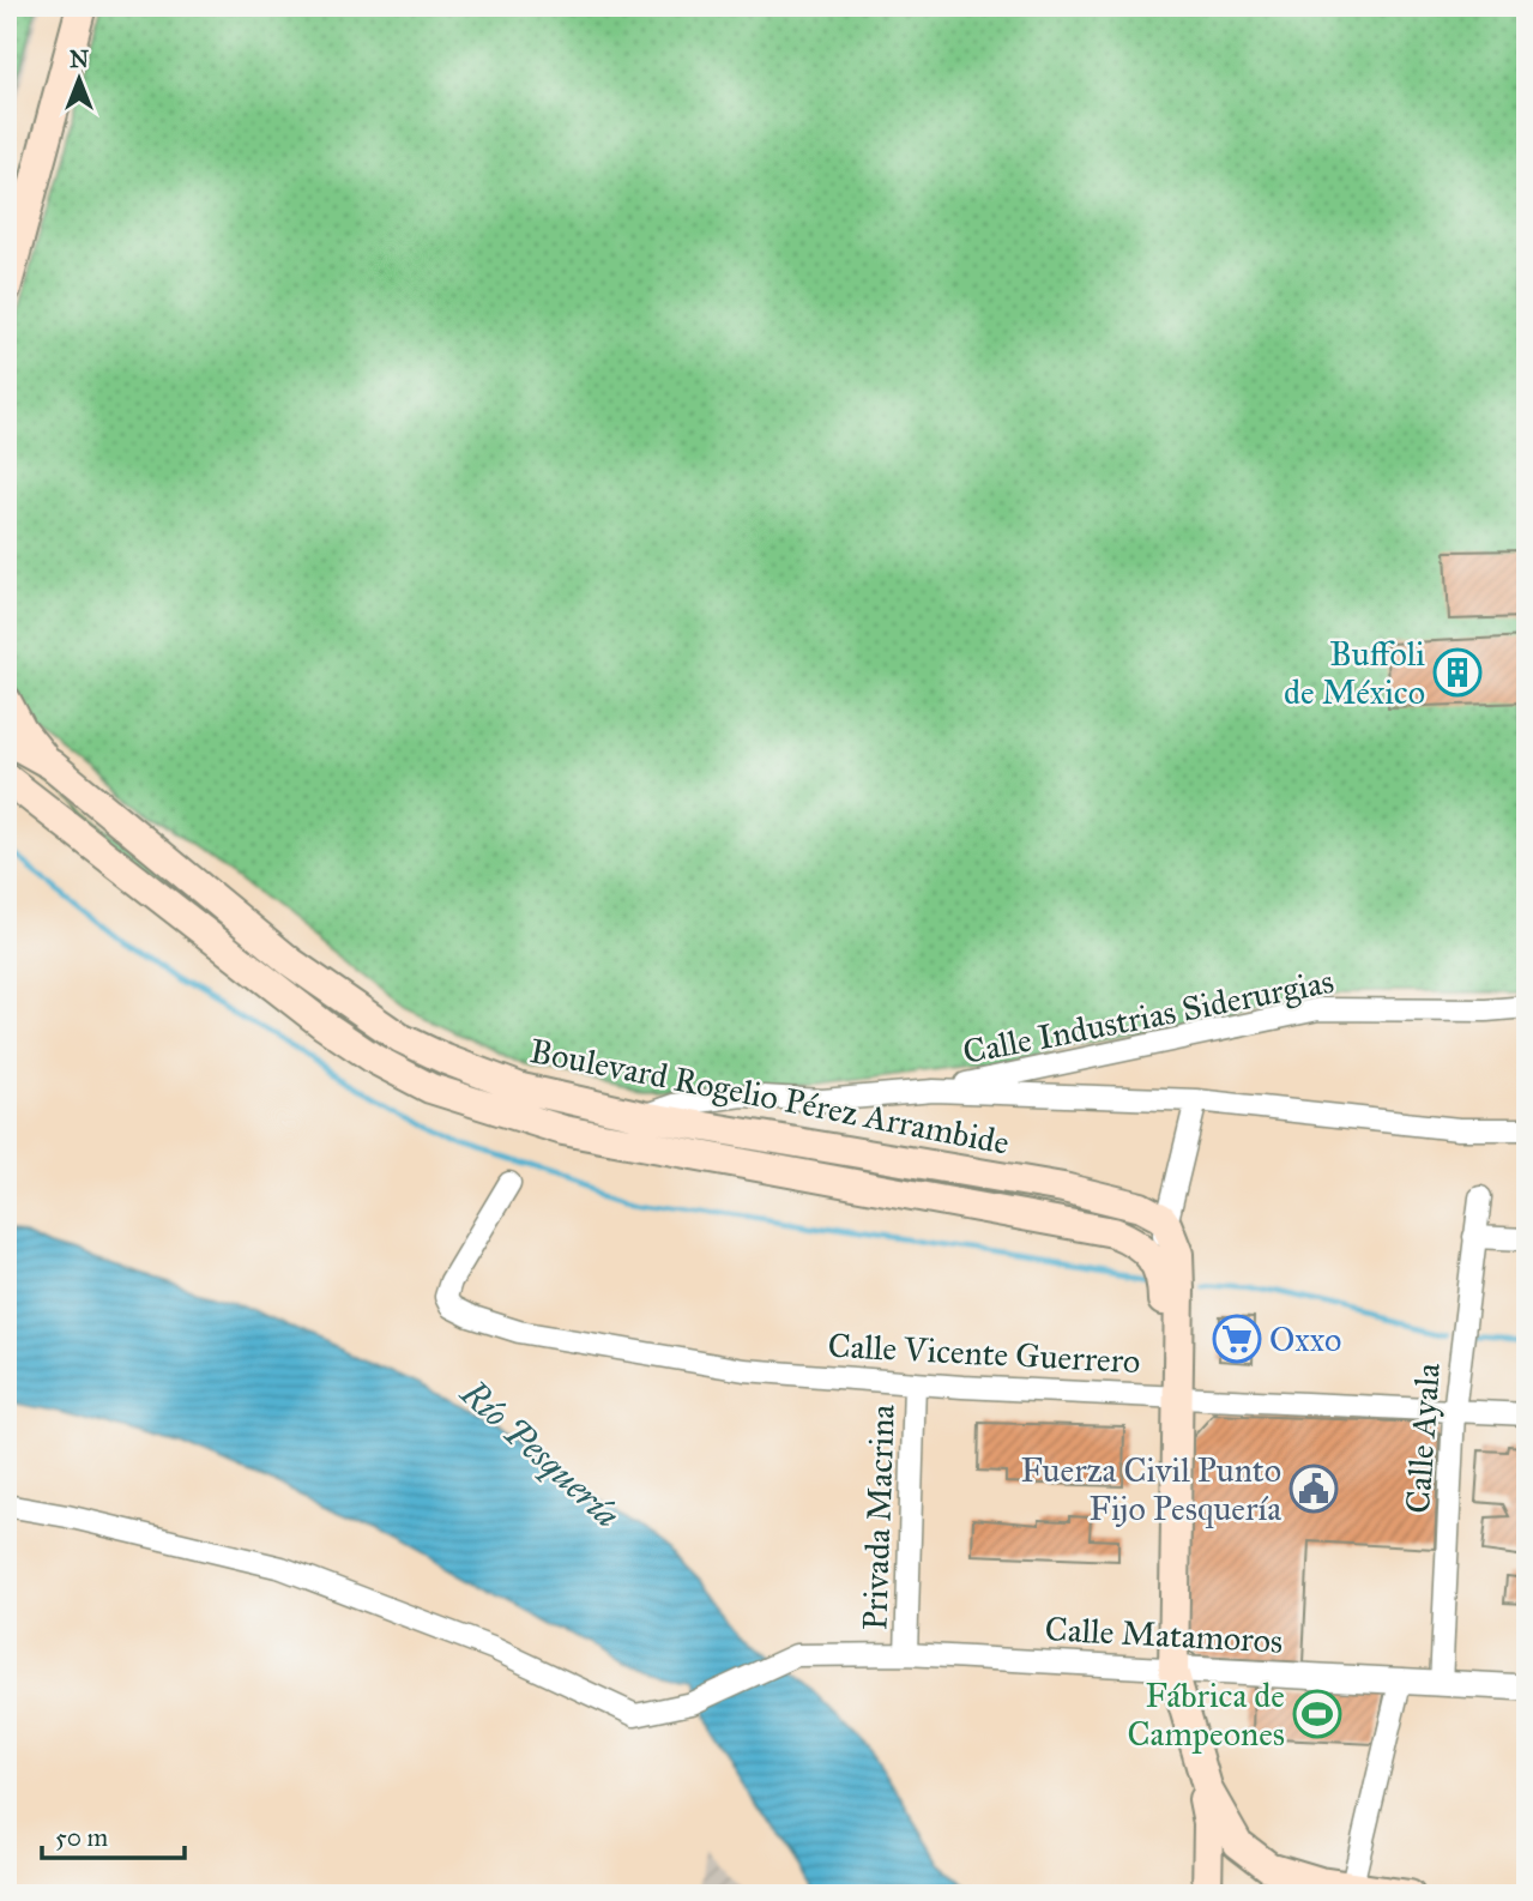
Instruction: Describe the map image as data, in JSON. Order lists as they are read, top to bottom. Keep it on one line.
{"streets":{"main road":["Boulevard Rogelio Pérez Arrambide"],"street":["Calle Industrias Siderurgias","Calle Vicente Guerrero","Calle Ayala","Privada Macrina","Calle Matamoros"]},"crossings":[["Calle Vicente Guerrero","Calle Ayala"],["Calle Vicente Guerrero","Privada Macrina"],["Calle Ayala","Calle Matamoros"],["Privada Macrina","Calle Matamoros"]],"water":["Río Pesquería"],"places":{"building":["Buffoli de México"],"supermarket":["Oxxo"],"public building":["Fuerza Civil Punto Fijo Pesquería"],"sports":["Fábrica de Campeones"]},"scale_bar":"50 m","north":"top"}
